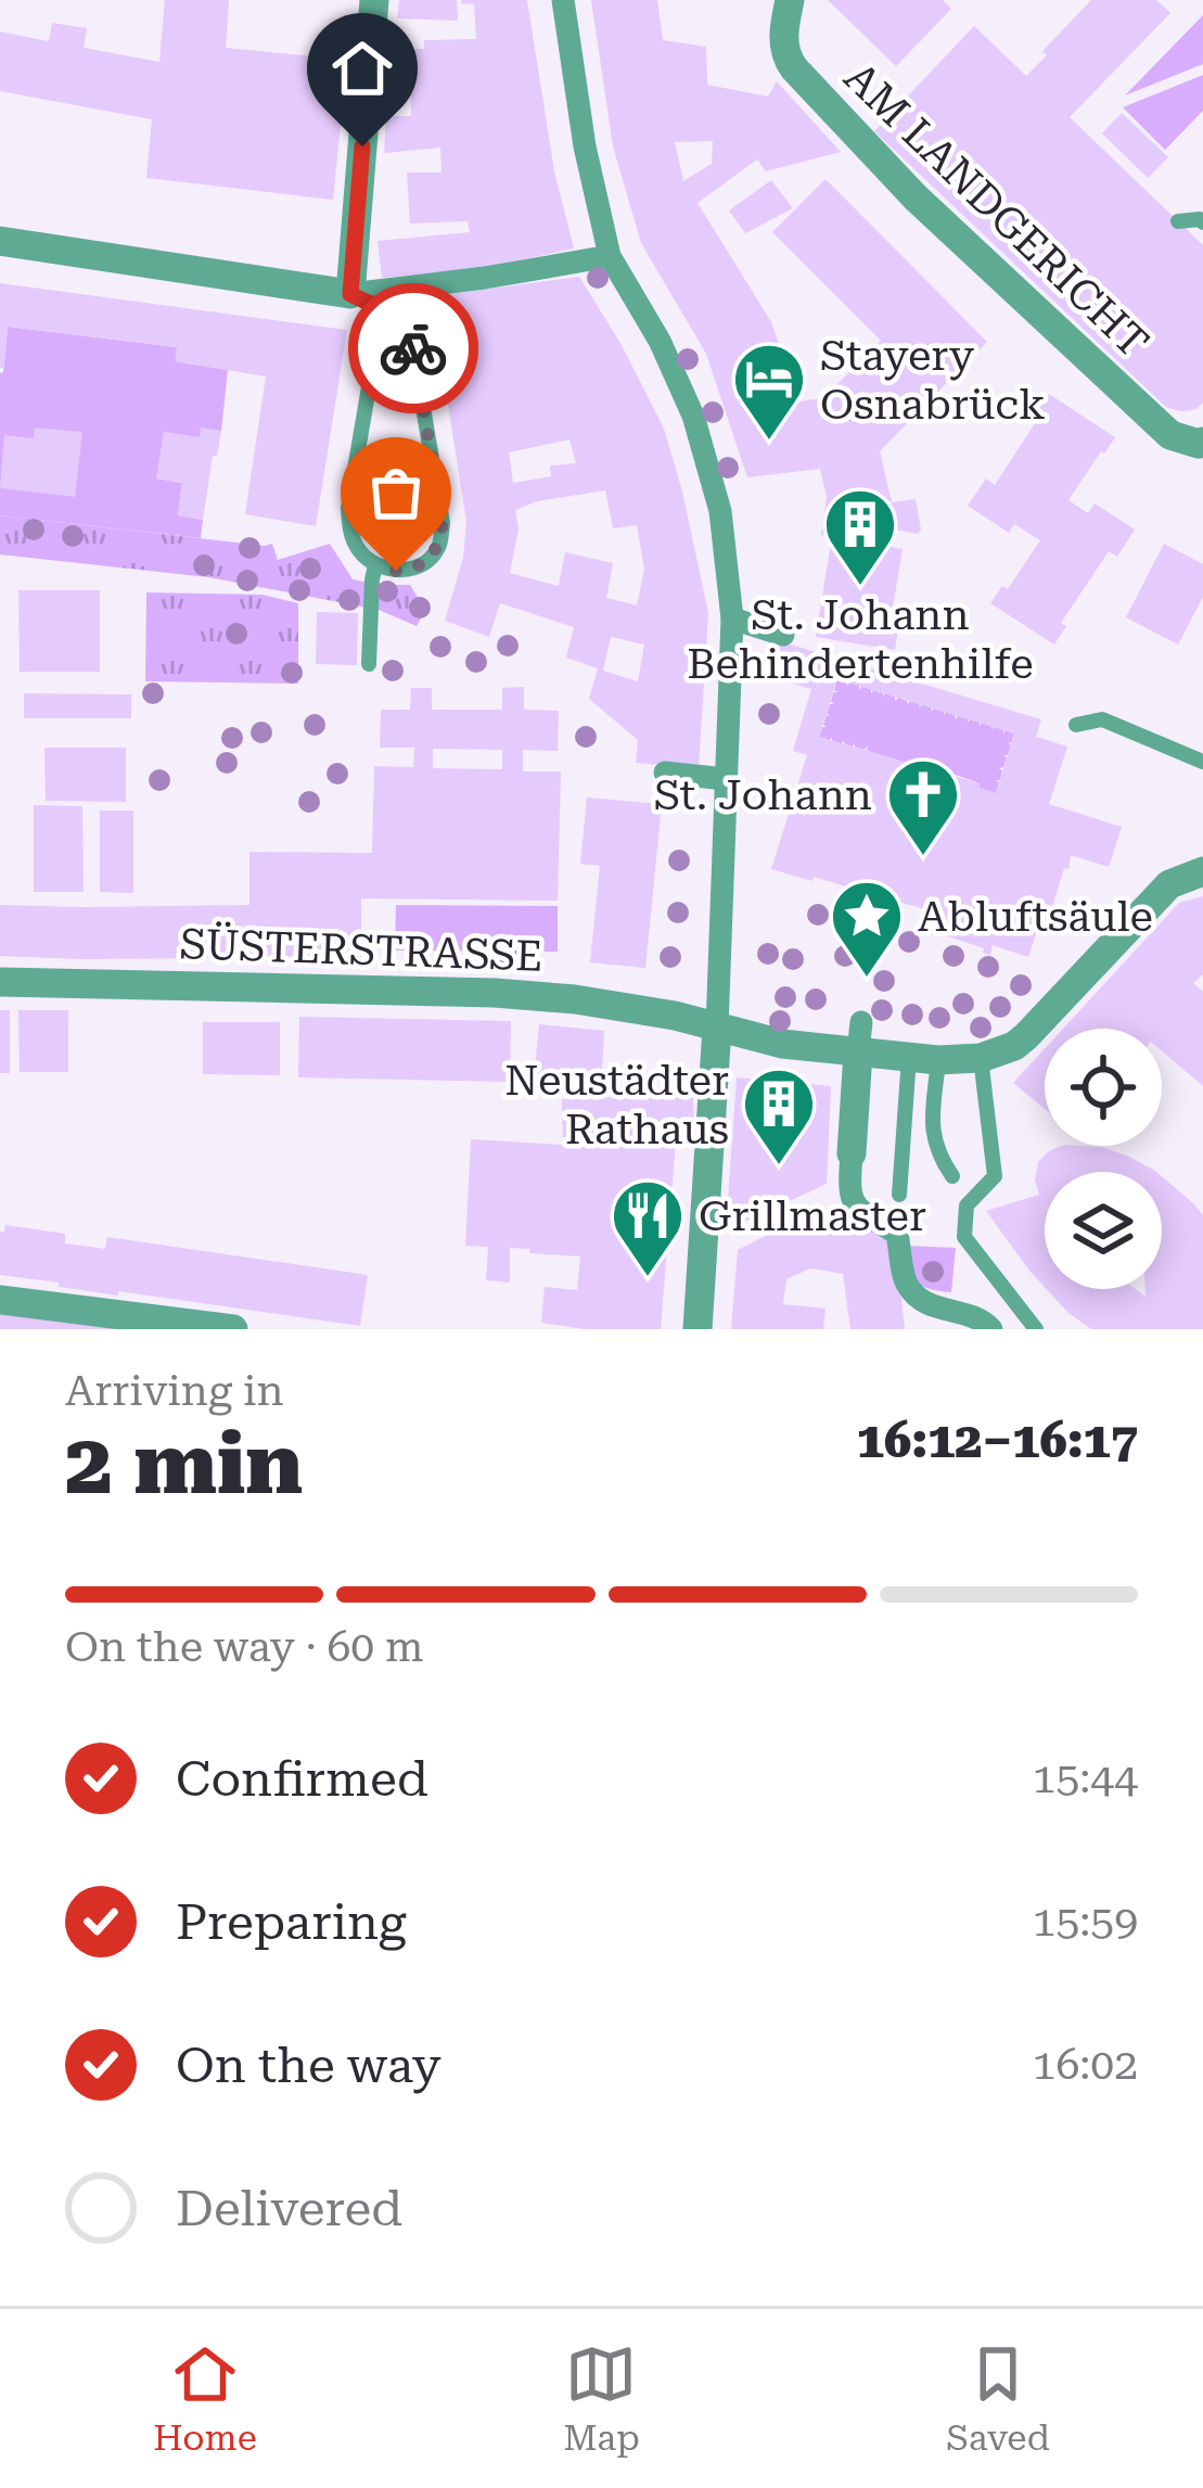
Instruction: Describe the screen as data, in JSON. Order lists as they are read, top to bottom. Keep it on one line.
{"streets":{"street":["AM LANDGERICHT","SÜSTERSTRASSE"]},"places":{"hotel":["Stayery Osnabrück"],"building":["St. Johann Behindertenhilfe","Neustädter Rathaus"],"church":["St. Johann"],"place":["Abluftsäule"],"restaurant":["Grillmaster"]},"page":{"heading":["2 min","Arriving in","16:12–16:17"],"bar":"On the way · 60 m","list":[["Confirmed","15:44"],["Preparing","15:59"],["On the way","16:02"],"Delivered"],"tabs":["Home","Map","Saved"]}}
